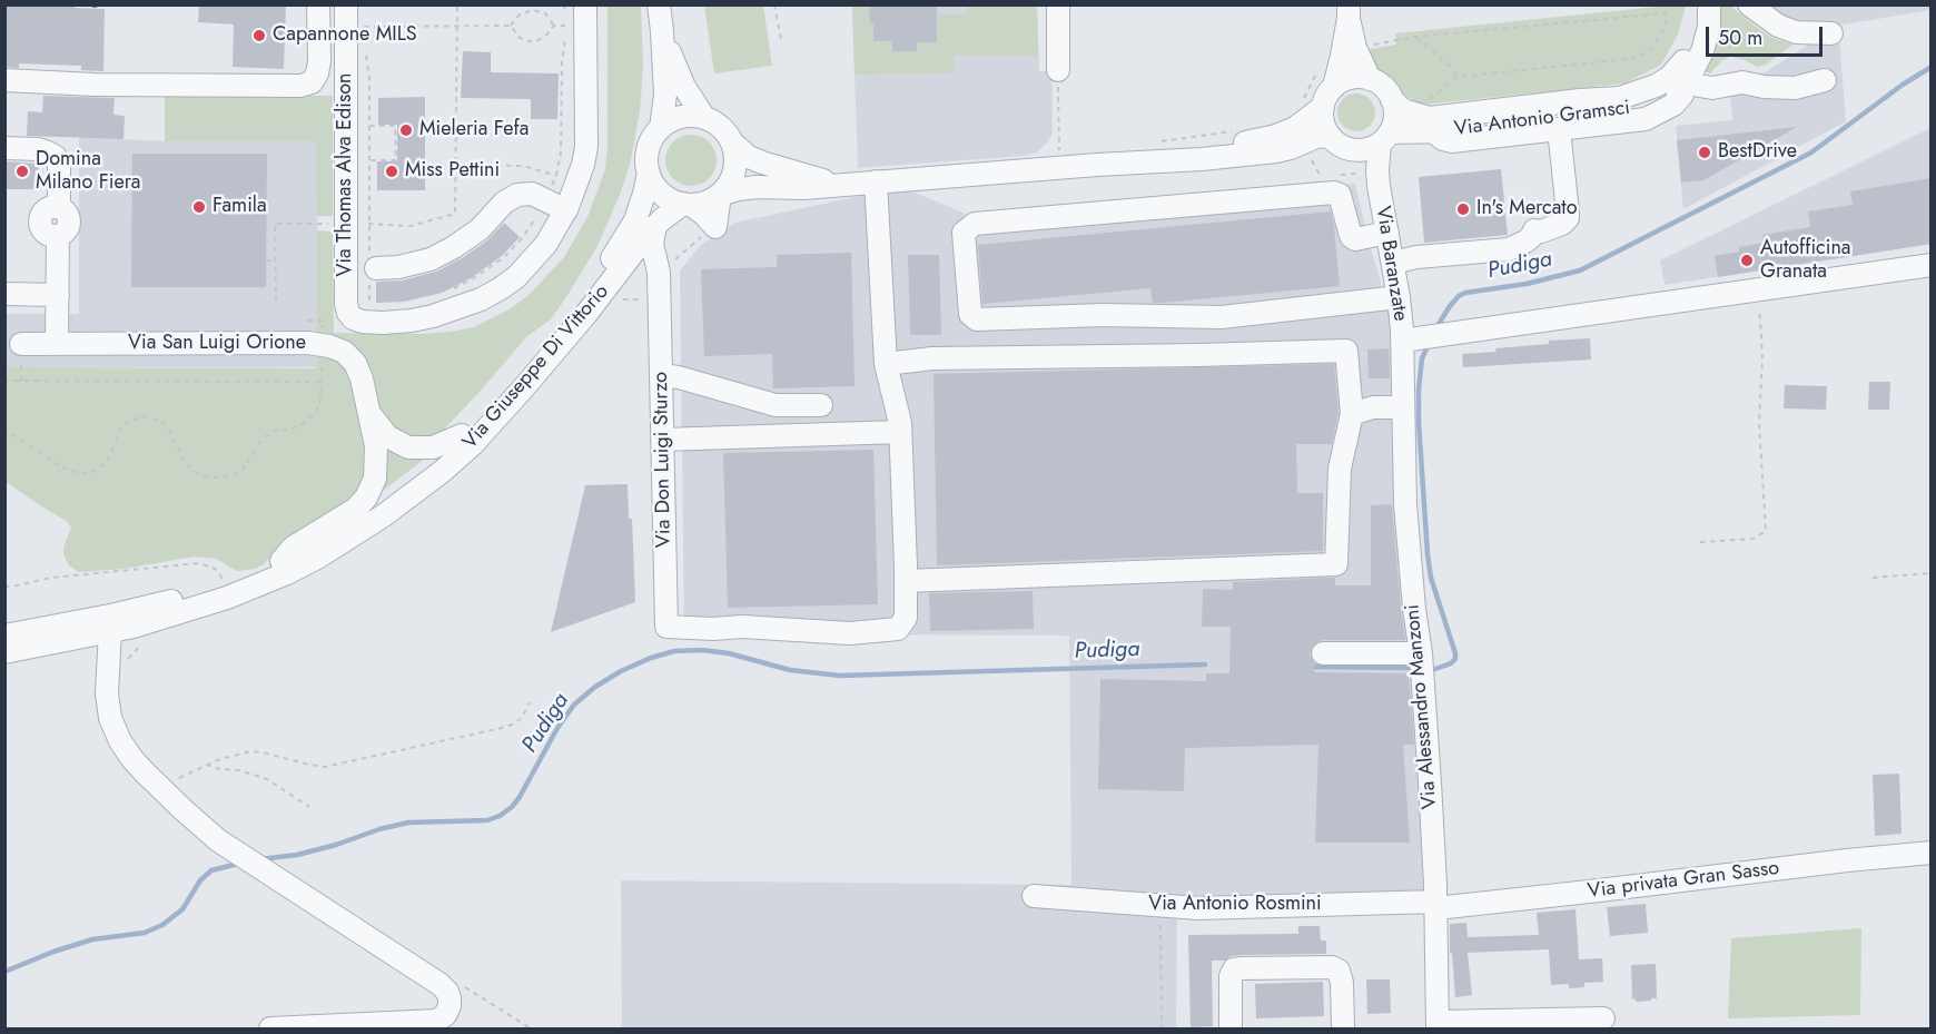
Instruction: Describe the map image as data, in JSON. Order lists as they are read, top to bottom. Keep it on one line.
{"streets":{"street":["Via Antonio Gramsci","Via Thomas Alva Edison","Via Baranzate","Via San Luigi Orione","Via Giuseppe Di Vittorio","Via Don Luigi Sturzo","Via Alessandro Manzoni","Via privata Gran Sasso","Via Antonio Rosmini"]},"crossings":[["Via Antonio Gramsci","Via Baranzate"],["Via Baranzate","Via Alessandro Manzoni"],["Via San Luigi Orione","Via Giuseppe Di Vittorio"],["Via Giuseppe Di Vittorio","Via Don Luigi Sturzo"],["Via Alessandro Manzoni","Via privata Gran Sasso"],["Via Alessandro Manzoni","Via Antonio Rosmini"],["Via privata Gran Sasso","Via Antonio Rosmini"]],"water":["Pudiga"],"places":["Capannone MILS","Mieleria Fefa","BestDrive","Domina Milano Fiera","Miss Pettini","Famila","In's Mercato","Autofficina Granata"],"scale_bar":"50 m"}
